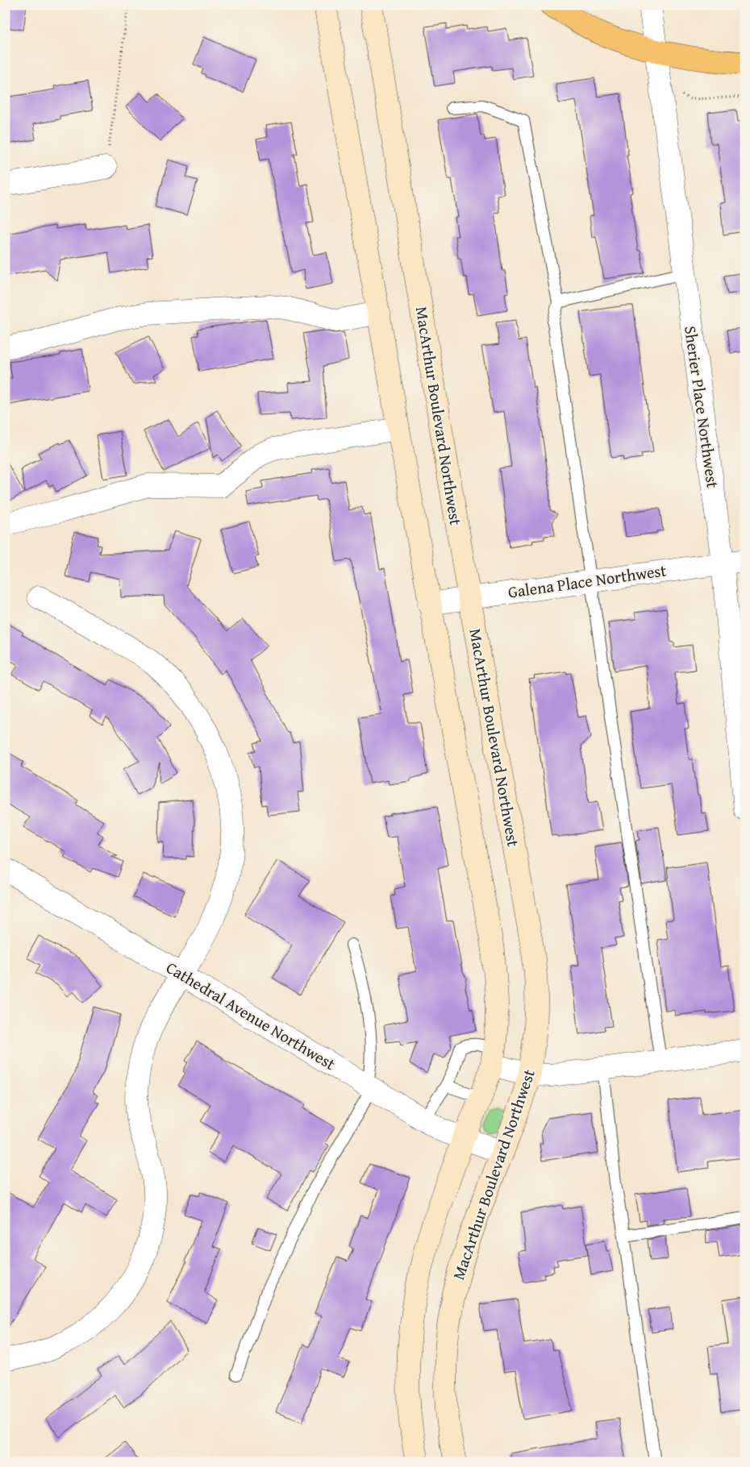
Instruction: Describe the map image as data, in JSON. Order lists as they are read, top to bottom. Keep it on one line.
{"streets":{"main road":["MacArthur Boulevard Northwest"],"street":["Sherier Place Northwest","Galena Place Northwest","Cathedral Avenue Northwest"]},"crossings":[["Sherier Place Northwest","Galena Place Northwest"],["MacArthur Boulevard Northwest","Galena Place Northwest"],["MacArthur Boulevard Northwest","Cathedral Avenue Northwest"]]}
